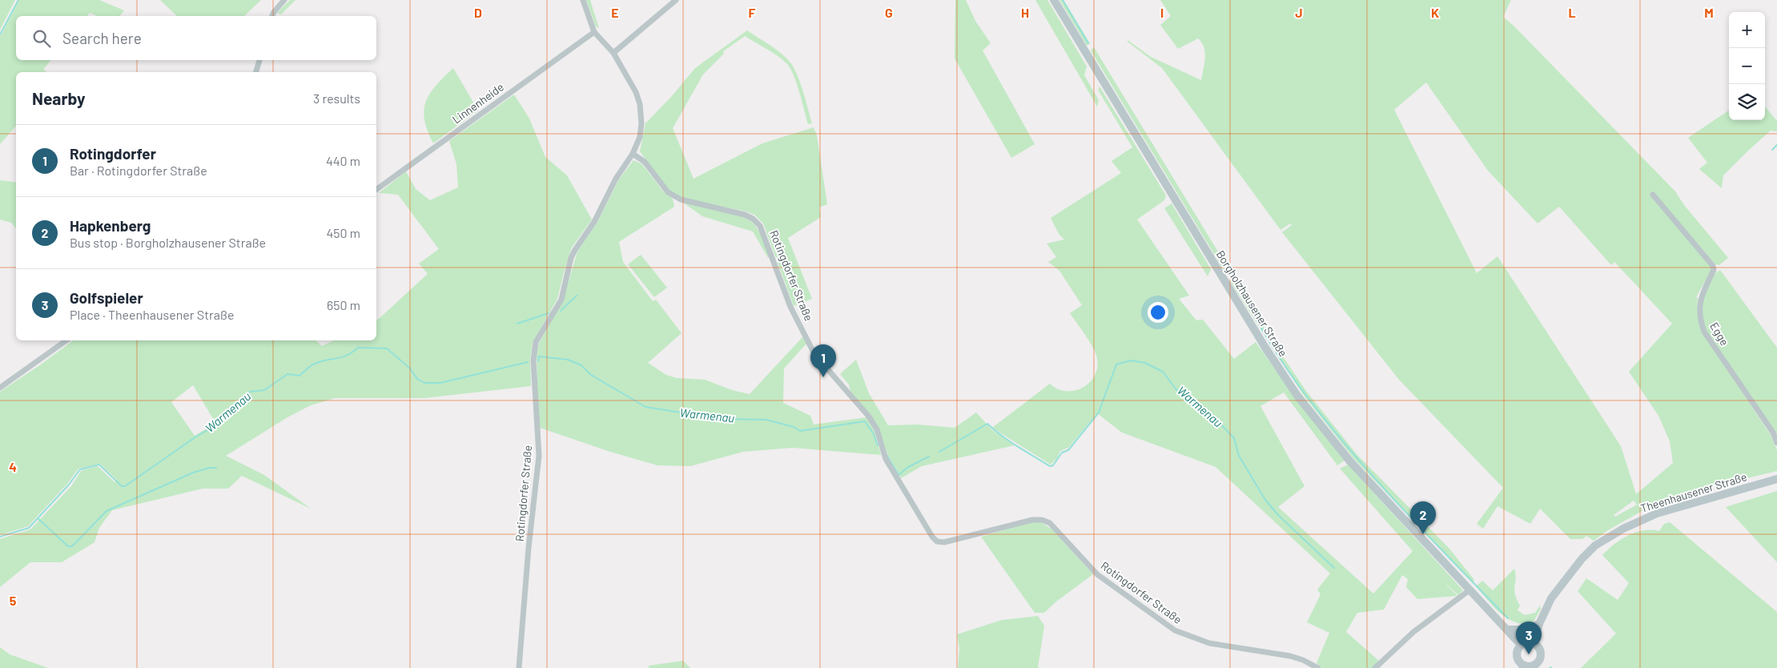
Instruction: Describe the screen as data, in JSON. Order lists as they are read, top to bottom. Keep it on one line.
{"streets":{"main road":["Borgholzhausener Straße","Theenhausener Straße"],"street":["Linnenheide","Rotingdorfer Straße","Egge"]},"crossings":[["Linnenheide","Rotingdorfer Straße"],["Borgholzhausener Straße","Theenhausener Straße"]],"water":["Warmenau"],"page":{"map_buttons":["+","−"],"search":"Search here","heading":["Nearby","3 results"],"list":[{"mark":"1","name":"Rotingdorfer","note":"Bar · Rotingdorfer Straße","value":"440 m"},{"mark":"2","name":"Hapkenberg","note":"Bus stop · Borgholzhausener Straße","value":"450 m"},{"mark":"3","name":"Golfspieler","note":"Place · Theenhausener Straße","value":"650 m"}],"pins":["1","2","3"]},"grid":{"columns":["D","E","F","G","H","I","J","K","L","M"],"rows":["4","5"]}}
